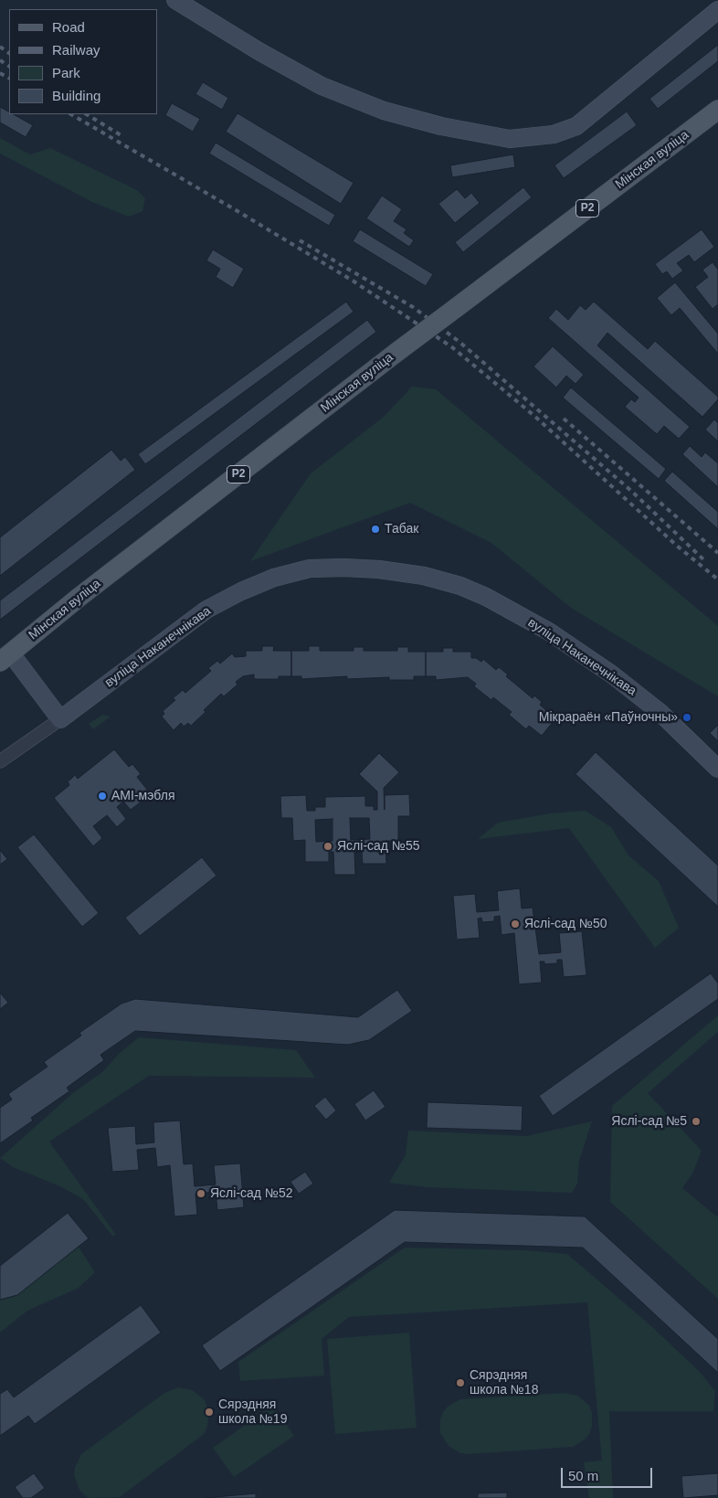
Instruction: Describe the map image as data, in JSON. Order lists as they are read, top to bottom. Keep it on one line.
{"streets":{"main road":["Мінская вуліца","Р2","вуліца Наканечнікава"]},"places":["Табак","Мікрараён «Паўночны»","AMI-мэбля","Яслі-сад №55","Яслі-сад №50","Яслі-сад №5","Яслі-сад №52","Сярэдняя школа №18","Сярэдняя школа №19"],"legend":["Road","Railway","Park","Building"],"scale_bar":"50 m"}
